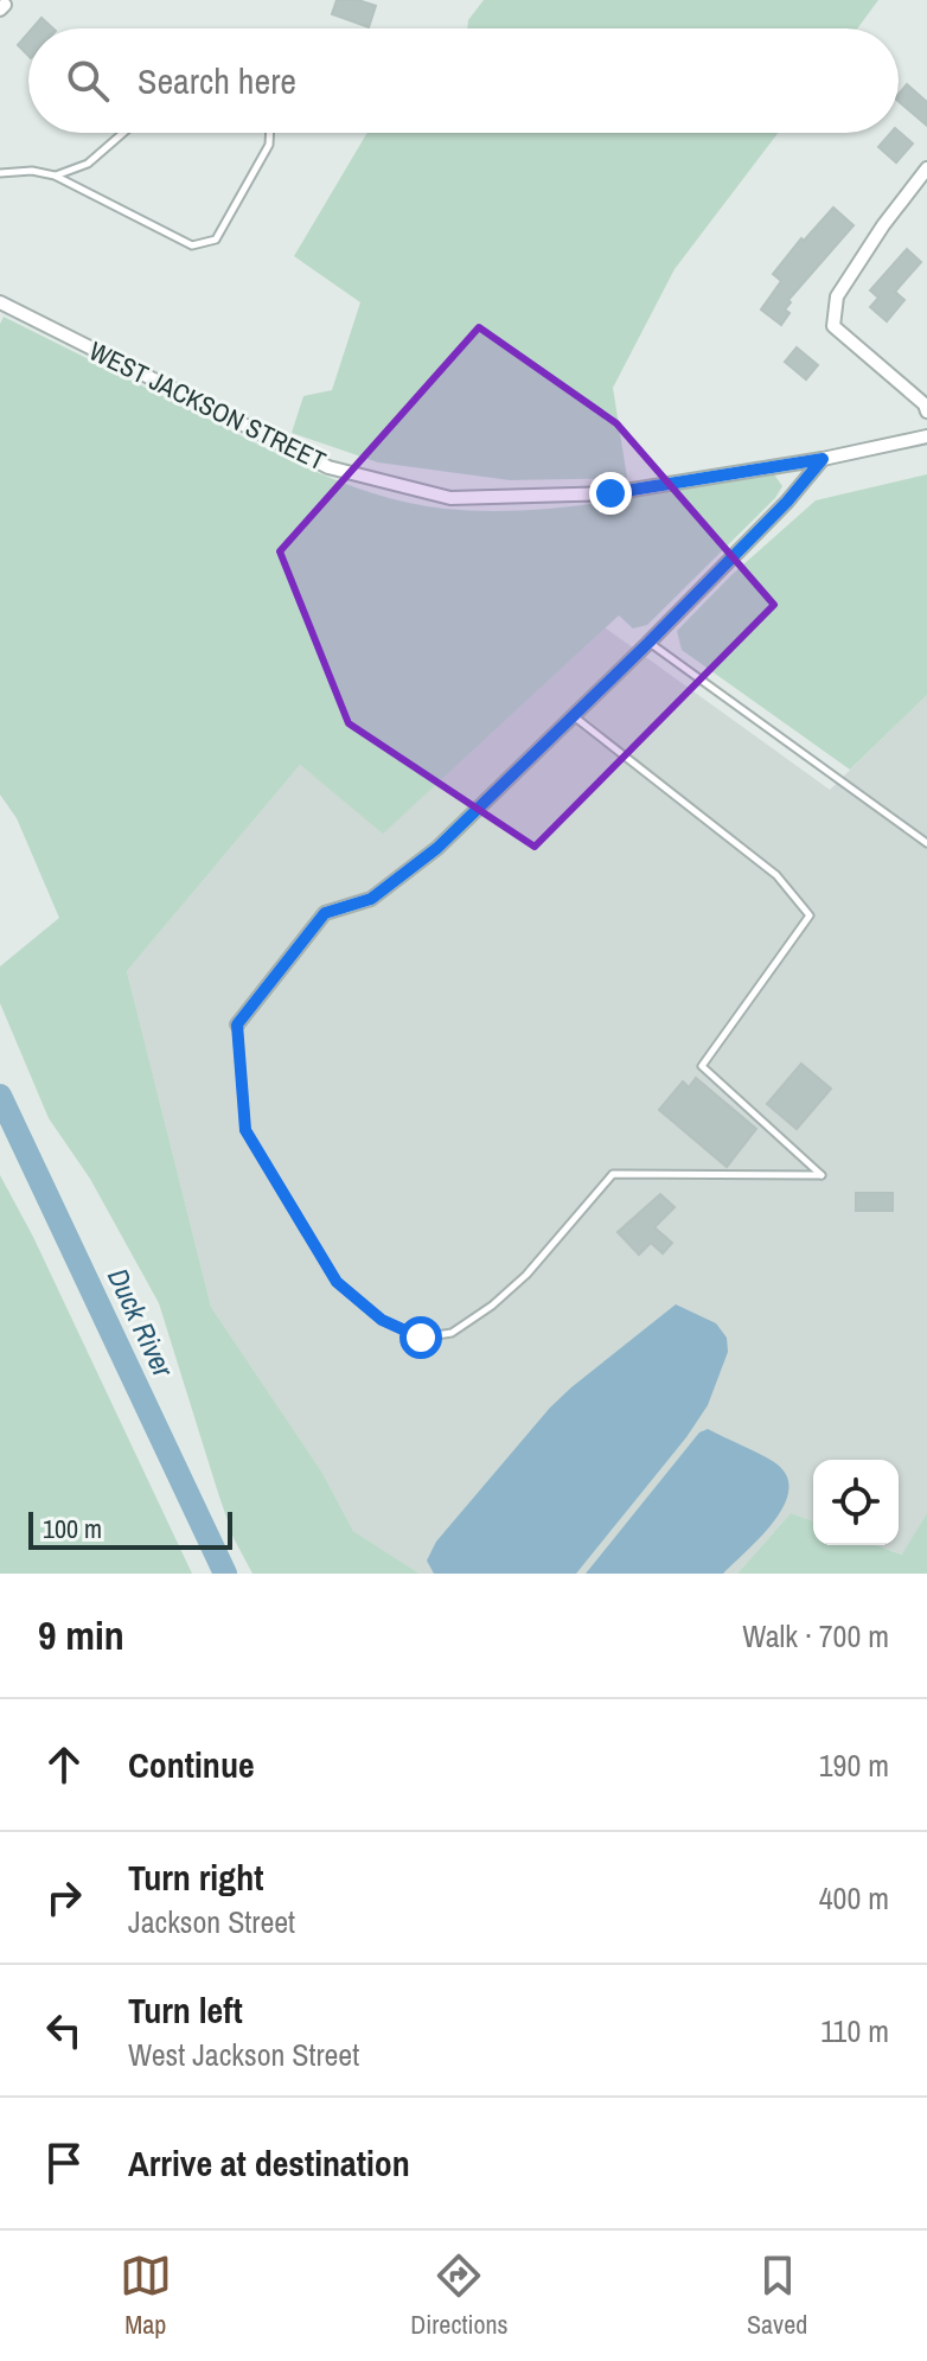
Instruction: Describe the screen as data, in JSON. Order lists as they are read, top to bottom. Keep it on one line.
{"streets":{"street":["WEST JACKSON STREET"]},"water":["Duck River"],"scale_bar":"100 m","page":{"search":"Search here","scale":"100 m","heading":["9 min","Walk · 700 m"],"list":[["Continue","190 m"],["Turn right","Jackson Street","400 m"],["Turn left","West Jackson Street","110 m"],"Arrive at destination"],"nav":["Map","Directions","Saved"]}}
